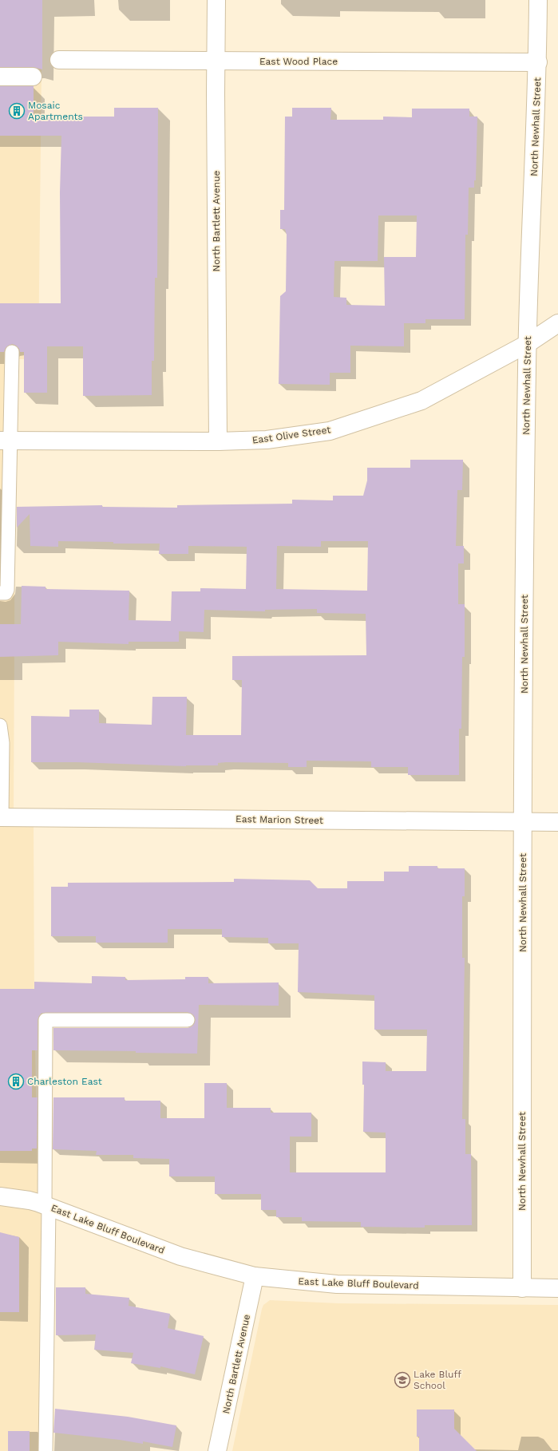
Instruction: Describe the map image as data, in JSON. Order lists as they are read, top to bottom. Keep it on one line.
{"streets":{"street":["East Wood Place","North Newhall Street","North Bartlett Avenue","East Olive Street","East Marion Street","East Lake Bluff Boulevard"]},"crossings":[["East Wood Place","North Newhall Street"],["East Wood Place","North Bartlett Avenue"],["North Newhall Street","East Olive Street"],["North Newhall Street","East Marion Street"],["North Newhall Street","East Lake Bluff Boulevard"],["North Bartlett Avenue","East Olive Street"],["North Bartlett Avenue","East Lake Bluff Boulevard"]],"places":{"building":["Mosaic Apartments","Charleston East"],"school or university":["Lake Bluff School"]}}
